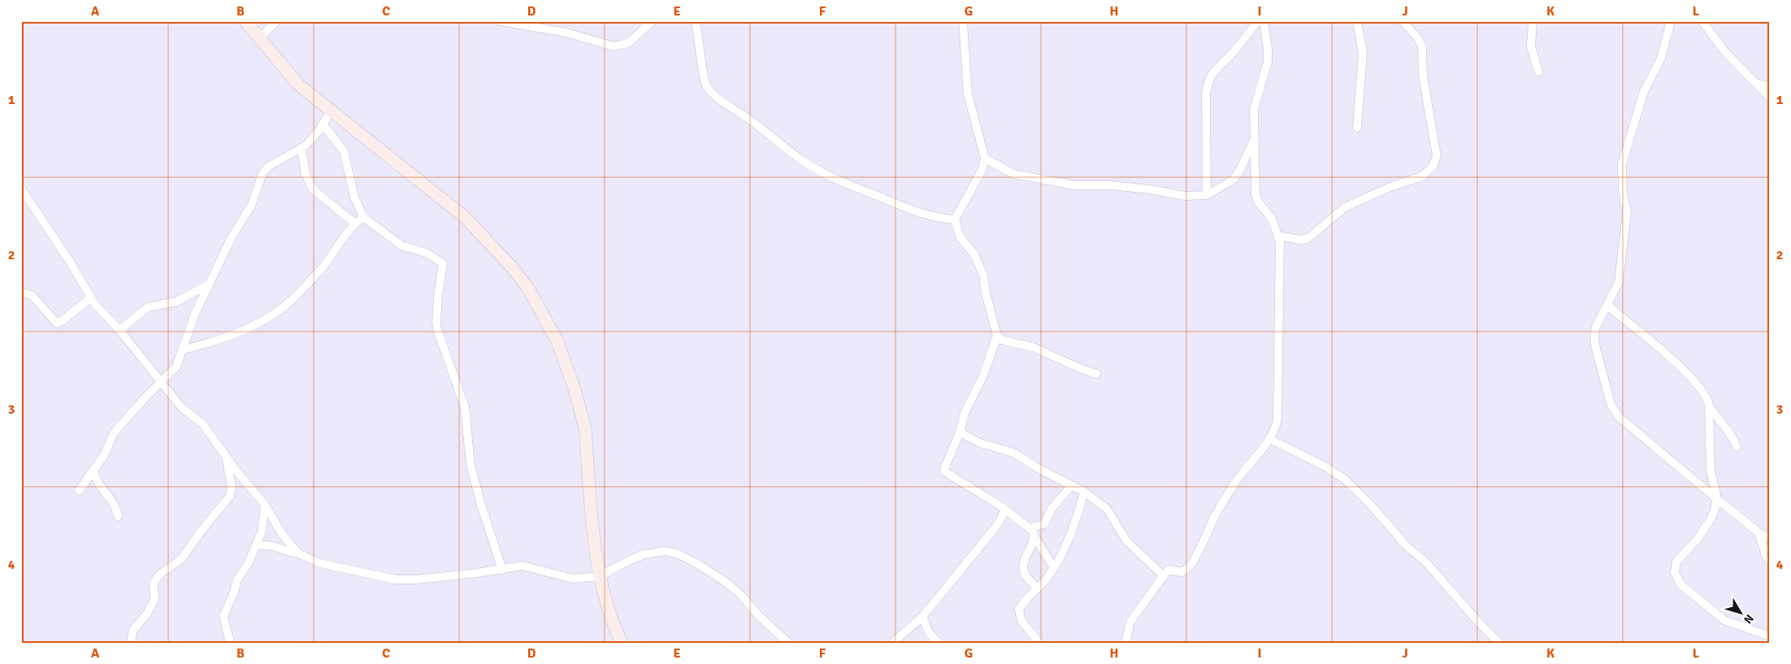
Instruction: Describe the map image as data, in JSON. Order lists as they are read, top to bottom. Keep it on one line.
{"north":"bottom right","grid":{"columns":["A","B","C","D","E","F","G","H","I","J","K","L"],"rows":["1","2","3","4"]}}
